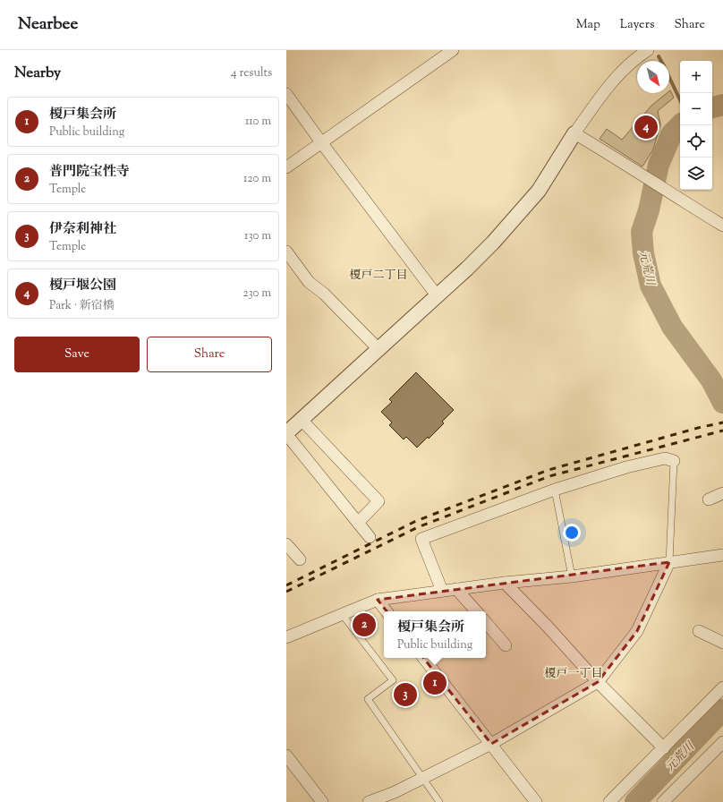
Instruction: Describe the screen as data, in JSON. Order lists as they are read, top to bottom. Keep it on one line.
{"districts":["榎戸二丁目","榎戸一丁目"],"water":["元荒川"],"north":"bottom right","page":{"header":"Nearbee","nav":["Map","Layers","Share"],"heading":["Nearby","4 results"],"map_buttons":["+","−"],"list":[{"mark":"1","name":"榎戸集会所","note":"Public building","value":"110 m"},{"mark":"2","name":"普門院宝性寺","note":"Temple","value":"120 m"},{"mark":"3","name":"伊奈利神社","note":"Temple","value":"130 m"},{"mark":"4","name":"榎戸堰公園","note":"Park · 新宿橋","value":"230 m"}],"pins":["4","2","1","3"],"buttons":["Save","Share"],"popup":["榎戸集会所","Public building"]}}
